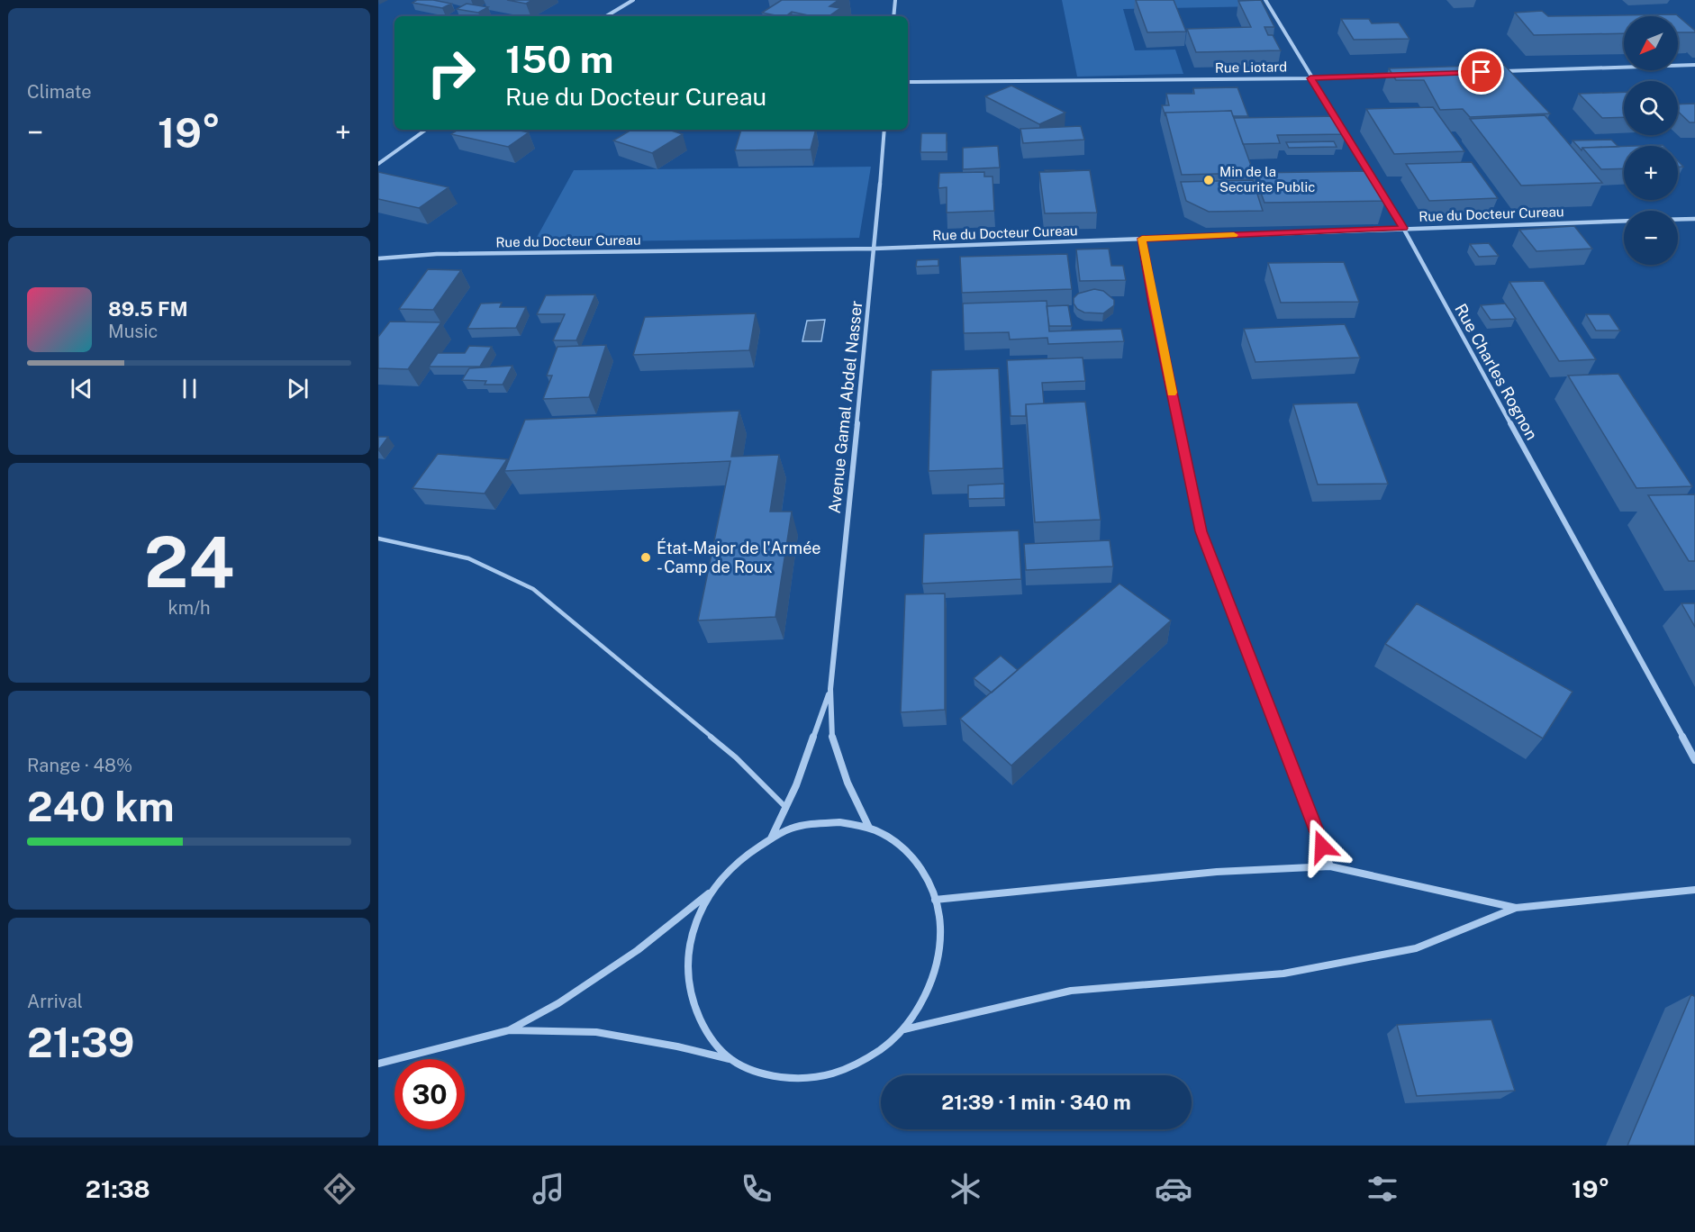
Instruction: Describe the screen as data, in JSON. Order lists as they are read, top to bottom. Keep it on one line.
{"streets":{"street":["Rue Liotard","Rue du Docteur Cureau","Rue Charles Rognon","Avenue Gamal Abdel Nasser"]},"crossings":[["Rue Liotard","Rue Charles Rognon"],["Rue du Docteur Cureau","Rue Charles Rognon"],["Rue du Docteur Cureau","Avenue Gamal Abdel Nasser"]],"places":["Min de la Securite Public","État-Major de l'Armée - Camp de Roux"],"north":"bottom left","page":{"tile":["Climate",["24","km/h"],["Range · 48%","240 km"],["Arrival","21:39"]],"map_buttons":["+","−"],"turn":["150 m","Rue du Docteur Cureau"],"heat":["−","19°","+"],"song":["89.5 FM","Music"],"limit":"30","trip":"21:39 · 1 min · 340 m","tabs":["21:38","19°"]}}
